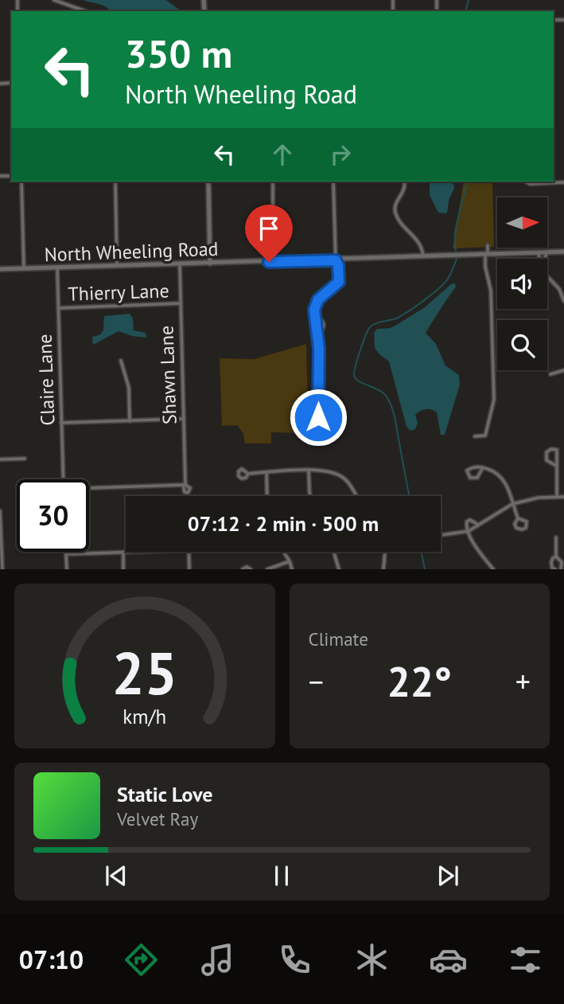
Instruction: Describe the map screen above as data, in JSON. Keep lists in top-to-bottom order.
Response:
{
  "streets": {
    "main road": ["North Wheeling Road"],
    "street": ["Thierry Lane", "Shawn Lane", "Claire Lane"]
  },
  "crossings": [
    ["North Wheeling Road", "Shawn Lane"],
    ["North Wheeling Road", "Claire Lane"],
    ["Thierry Lane", "Shawn Lane"],
    ["Thierry Lane", "Claire Lane"]
  ],
  "north": "right",
  "page": {
    "turn": ["350 m", "North Wheeling Road"],
    "limit": "30",
    "trip": "07:12 · 2 min · 500 m",
    "tile": "Climate",
    "heat": ["−", "22°", "+"],
    "song": ["Static Love", "Velvet Ray"],
    "tabs": "07:10",
    "gauge": ["25", "km/h"]
  }
}
